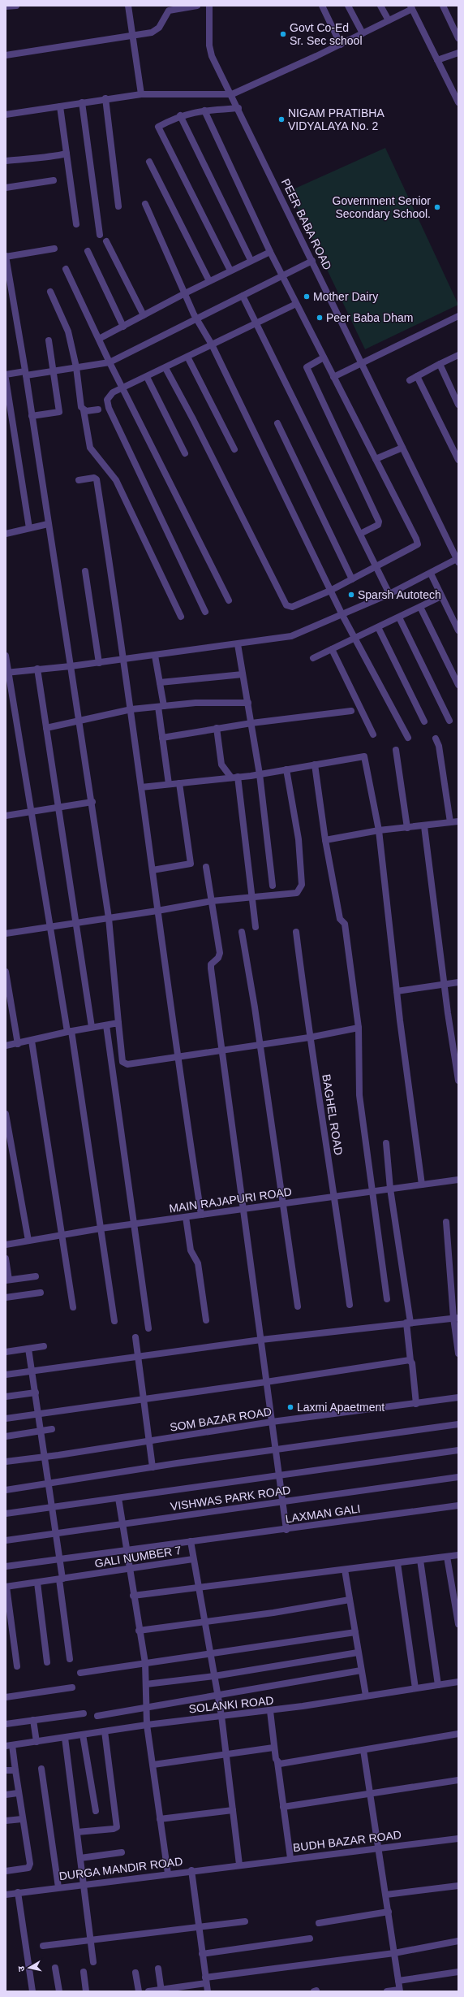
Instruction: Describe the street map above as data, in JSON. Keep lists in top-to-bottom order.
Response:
{
  "streets": {
    "street": [
      "PEER BABA ROAD",
      "BAGHEL ROAD",
      "MAIN RAJAPURI ROAD",
      "SOM BAZAR ROAD",
      "VISHWAS PARK ROAD",
      "LAXMAN GALI",
      "GALI NUMBER 7",
      "SOLANKI ROAD",
      "BUDH BAZAR ROAD",
      "DURGA MANDIR ROAD"
    ]
  },
  "crossings": [
    ["BAGHEL ROAD", "MAIN RAJAPURI ROAD"],
    ["GALI NUMBER 7", "SOLANKI ROAD"],
    ["GALI NUMBER 7", "BUDH BAZAR ROAD"],
    ["GALI NUMBER 7", "DURGA MANDIR ROAD"],
    ["BUDH BAZAR ROAD", "DURGA MANDIR ROAD"]
  ],
  "places": [
    "Govt Co-Ed Sr. Sec school",
    "NIGAM PRATIBHA VIDYALAYA No. 2",
    "Government Senior Secondary School.",
    "Mother Dairy",
    "Peer Baba Dham",
    "Sparsh Autotech",
    "Laxmi Apaetment"
  ],
  "north": "left"
}
